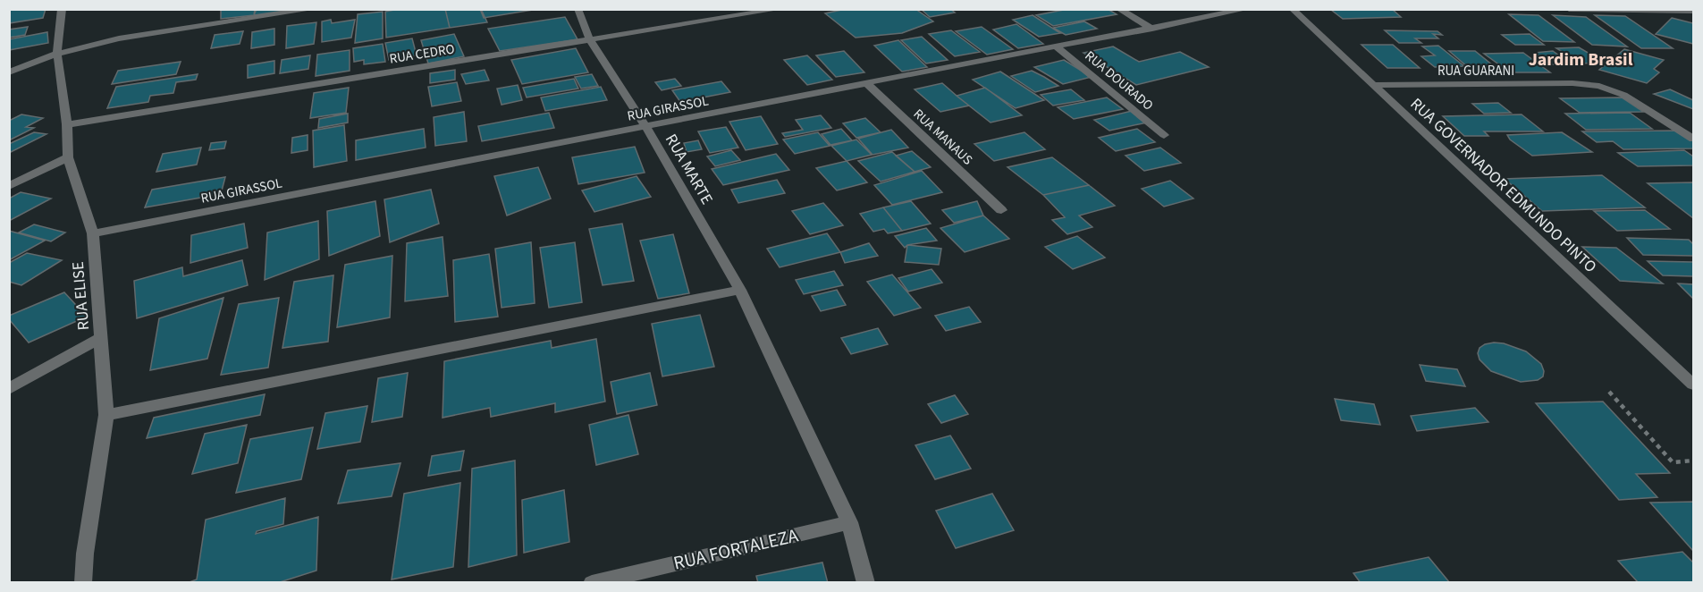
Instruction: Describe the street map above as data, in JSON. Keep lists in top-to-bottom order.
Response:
{
  "streets": {
    "street": [
      "RUA CEDRO",
      "RUA GUARANI",
      "RUA DOURADO",
      "RUA GIRASSOL",
      "RUA MANAUS",
      "RUA MARTE",
      "RUA GOVERNADOR EDMUNDO PINTO",
      "RUA ELISE",
      "RUA FORTALEZA"
    ]
  },
  "crossings": [
    ["RUA CEDRO", "RUA MARTE"],
    ["RUA CEDRO", "RUA ELISE"],
    ["RUA GUARANI", "RUA GOVERNADOR EDMUNDO PINTO"],
    ["RUA DOURADO", "RUA GIRASSOL"],
    ["RUA GIRASSOL", "RUA MANAUS"],
    ["RUA GIRASSOL", "RUA MARTE"],
    ["RUA GIRASSOL", "RUA ELISE"],
    ["RUA MARTE", "RUA FORTALEZA"]
  ],
  "districts": ["Jardim Brasil"]
}
